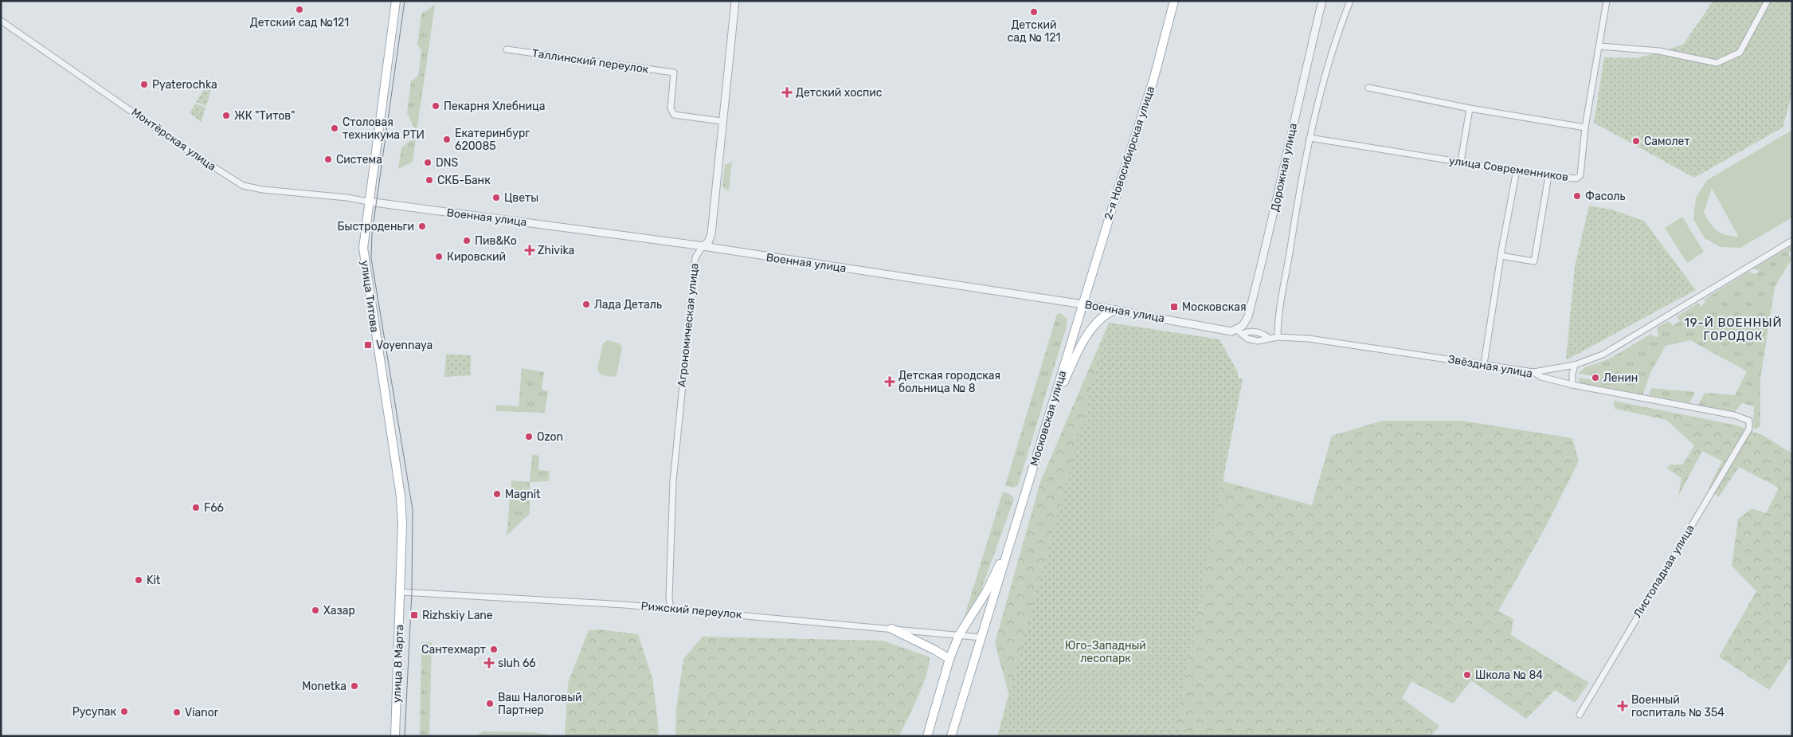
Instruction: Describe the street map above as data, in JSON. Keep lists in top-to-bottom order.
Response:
{
  "streets": {
    "main road": [
      "2-я Новосибирская улица",
      "улица Титова",
      "Московская улица",
      "улица 8 Марта"
    ],
    "street": [
      "Таллинский переулок",
      "Монтёрская улица",
      "Дорожная улица",
      "улица Современников",
      "Военная улица",
      "Агрономическая улица",
      "Звёздная улица",
      "Листопадная улица",
      "Рижский переулок"
    ]
  },
  "crossings": [
    ["Таллинский переулок", "Агрономическая улица"],
    ["Монтёрская улица", "Военная улица"],
    ["Монтёрская улица", "улица Титова"],
    ["2-я Новосибирская улица", "Военная улица"],
    ["2-я Новосибирская улица", "Московская улица"],
    ["Дорожная улица", "Военная улица"],
    ["Военная улица", "улица Титова"],
    ["Военная улица", "Агрономическая улица"],
    ["Военная улица", "Звёздная улица"],
    ["Военная улица", "Московская улица"],
    ["улица Титова", "Рижский переулок"],
    ["улица Титова", "улица 8 Марта"],
    ["Агрономическая улица", "Рижский переулок"],
    ["Звёздная улица", "Листопадная улица"],
    ["Московская улица", "Рижский переулок"],
    ["Рижский переулок", "улица 8 Марта"]
  ],
  "districts": ["19-Й ВОЕННЫЙ ГОРОДОК"],
  "parks": ["Юго-Западный лесопарк"],
  "places": {
    "other": [
      "Детский сад №121",
      "Детский сад № 121",
      "Pyaterochka",
      "Пекарня Хлебница",
      "ЖК \"Титов\"",
      "Столовая техникума РТИ",
      "Екатеринбург 620085",
      "Самолет",
      "Система",
      "DNS",
      "СКБ-Банк",
      "Фасоль",
      "Цветы",
      "Быстроденьги",
      "Пив&Ко",
      "Кировский",
      "Лада Деталь",
      "Ленин",
      "Ozon",
      "Magnit",
      "F66",
      "Kit",
      "Хазар",
      "Сантехмарт",
      "Школа № 84",
      "Monetka",
      "Ваш Налоговый Партнер",
      "Русупак",
      "Vianor"
    ],
    "health": [
      "Детский хоспис",
      "Zhivika",
      "Детская городская больница № 8",
      "sluh 66",
      "Военный госпиталь № 354"
    ],
    "transit": ["Московская", "Voyennaya", "Rizhskiy Lane"]
  }
}
